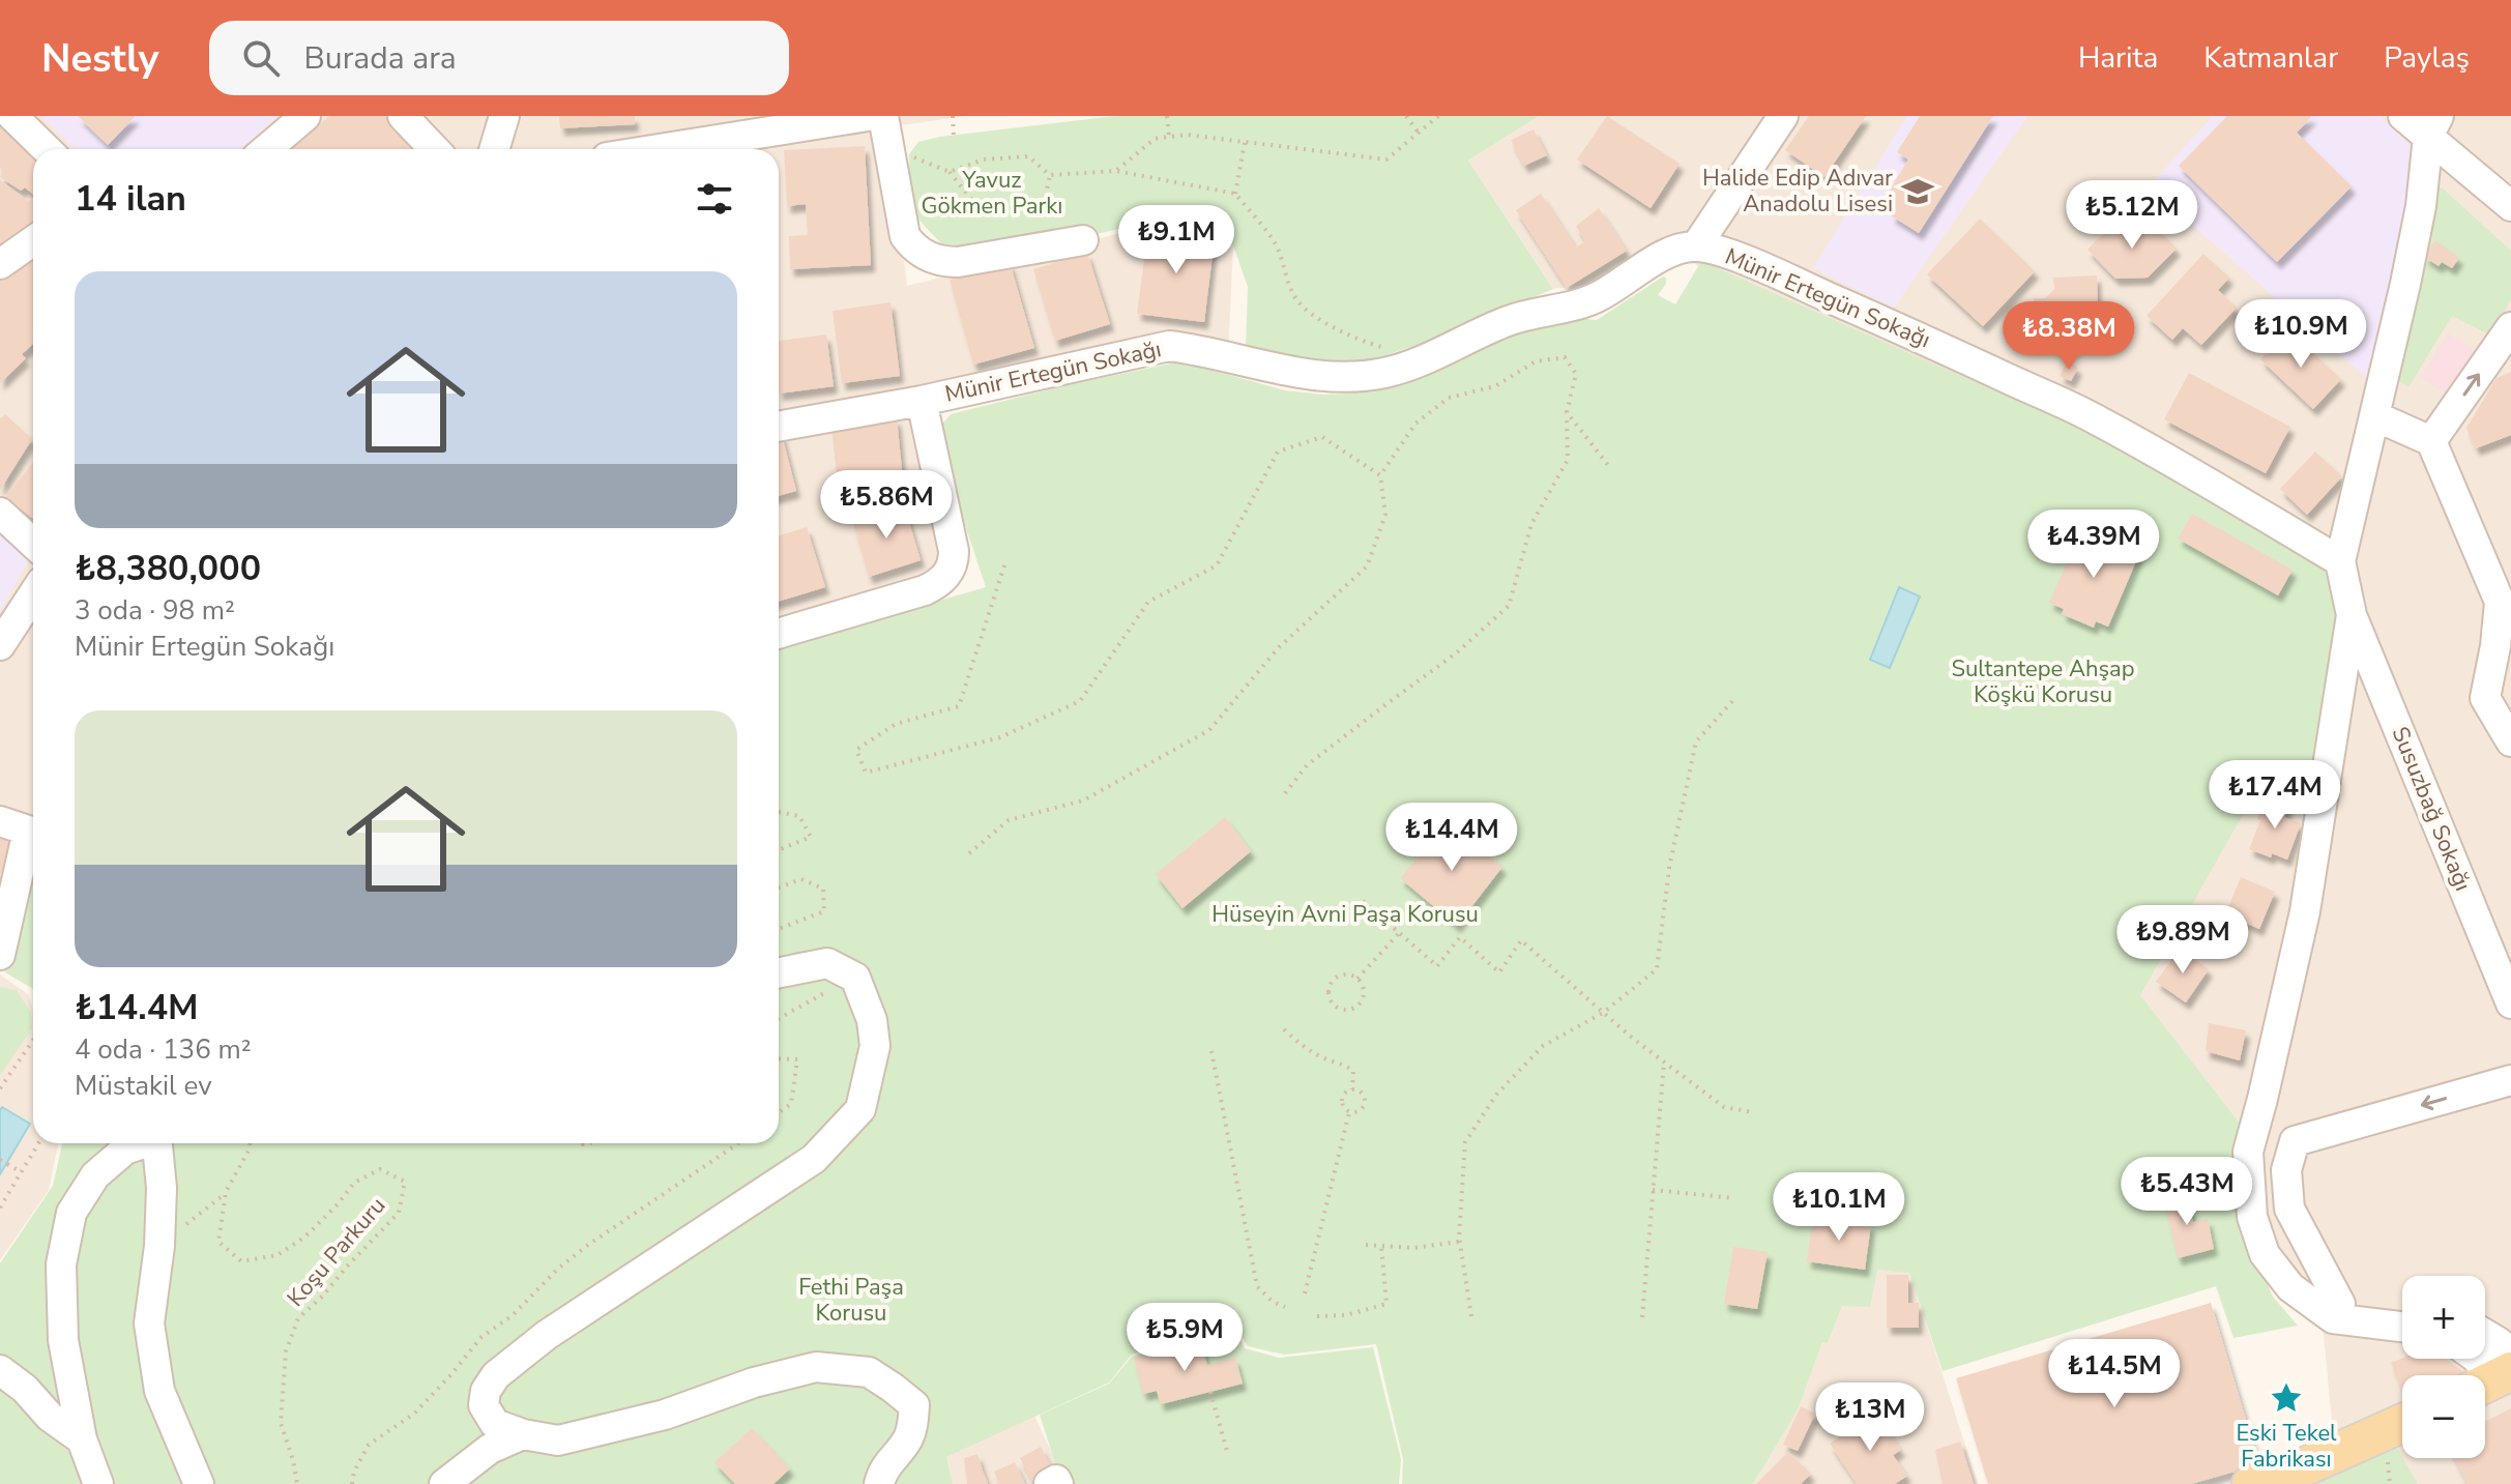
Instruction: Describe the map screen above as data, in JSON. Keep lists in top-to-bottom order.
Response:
{
  "streets": {
    "street": ["Münir Ertegün Sokağı", "Susuzbağ Sokağı"],
    "path": ["Koşu Parkuru"]
  },
  "parks": [
    "Yavuz Gökmen Parkı",
    "Sultantepe Ahşap Köşkü Korusu",
    "Hüseyin Avni Paşa Korusu",
    "Fethi Paşa Korusu"
  ],
  "places": {
    "school or university": ["Halide Edip Adıvar Anadolu Lisesi"],
    "place": ["Eski Tekel Fabrikası"]
  },
  "page": {
    "header": "Nestly",
    "search": "Burada ara",
    "nav": ["Harita", "Katmanlar", "Paylaş"],
    "heading": "14 ilan",
    "price": [
      "₺5.12M",
      "₺9.1M",
      "₺10.9M",
      "₺8.38M",
      "₺5.86M",
      "₺4.39M",
      "₺17.4M",
      "₺14.4M",
      "₺9.89M",
      "₺5.43M",
      "₺10.1M",
      "₺5.9M",
      "₺14.5M",
      "₺13M"
    ],
    "list": [
      {
        "name": "₺8,380,000",
        "note": "3 oda · 98 m² · Münir Ertegün Sokağı"
      },
      {
        "name": "₺14.4M",
        "note": "4 oda · 136 m² · Müstakil ev"
      }
    ],
    "map_buttons": ["+", "−"]
  }
}
